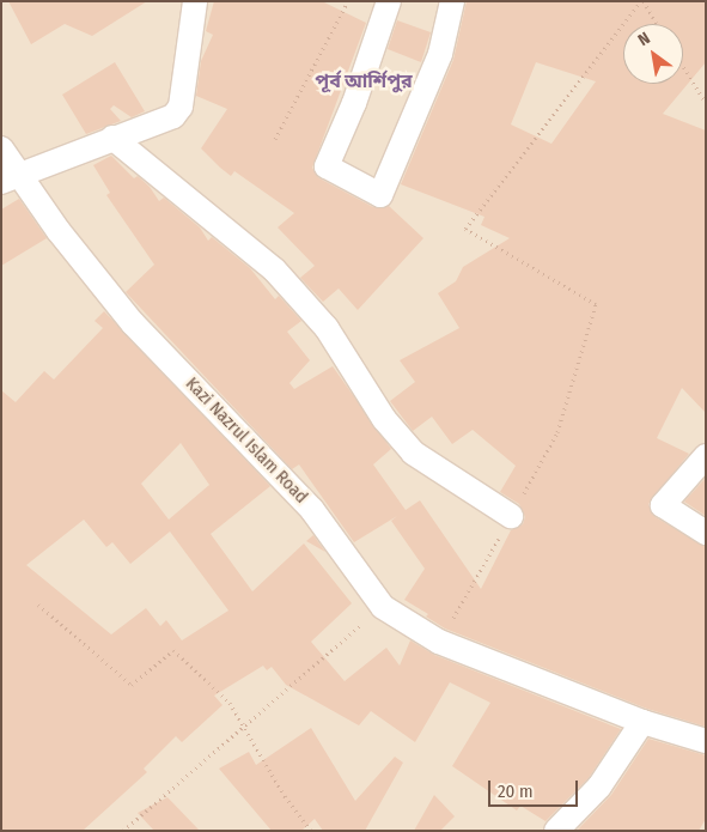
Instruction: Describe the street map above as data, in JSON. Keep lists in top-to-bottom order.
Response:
{
  "streets": {
    "street": ["Kazi Nazrul Islam Road"]
  },
  "districts": ["পূর্ব আর্শিপুর"],
  "scale_bar": "20 m",
  "north": "top left"
}
